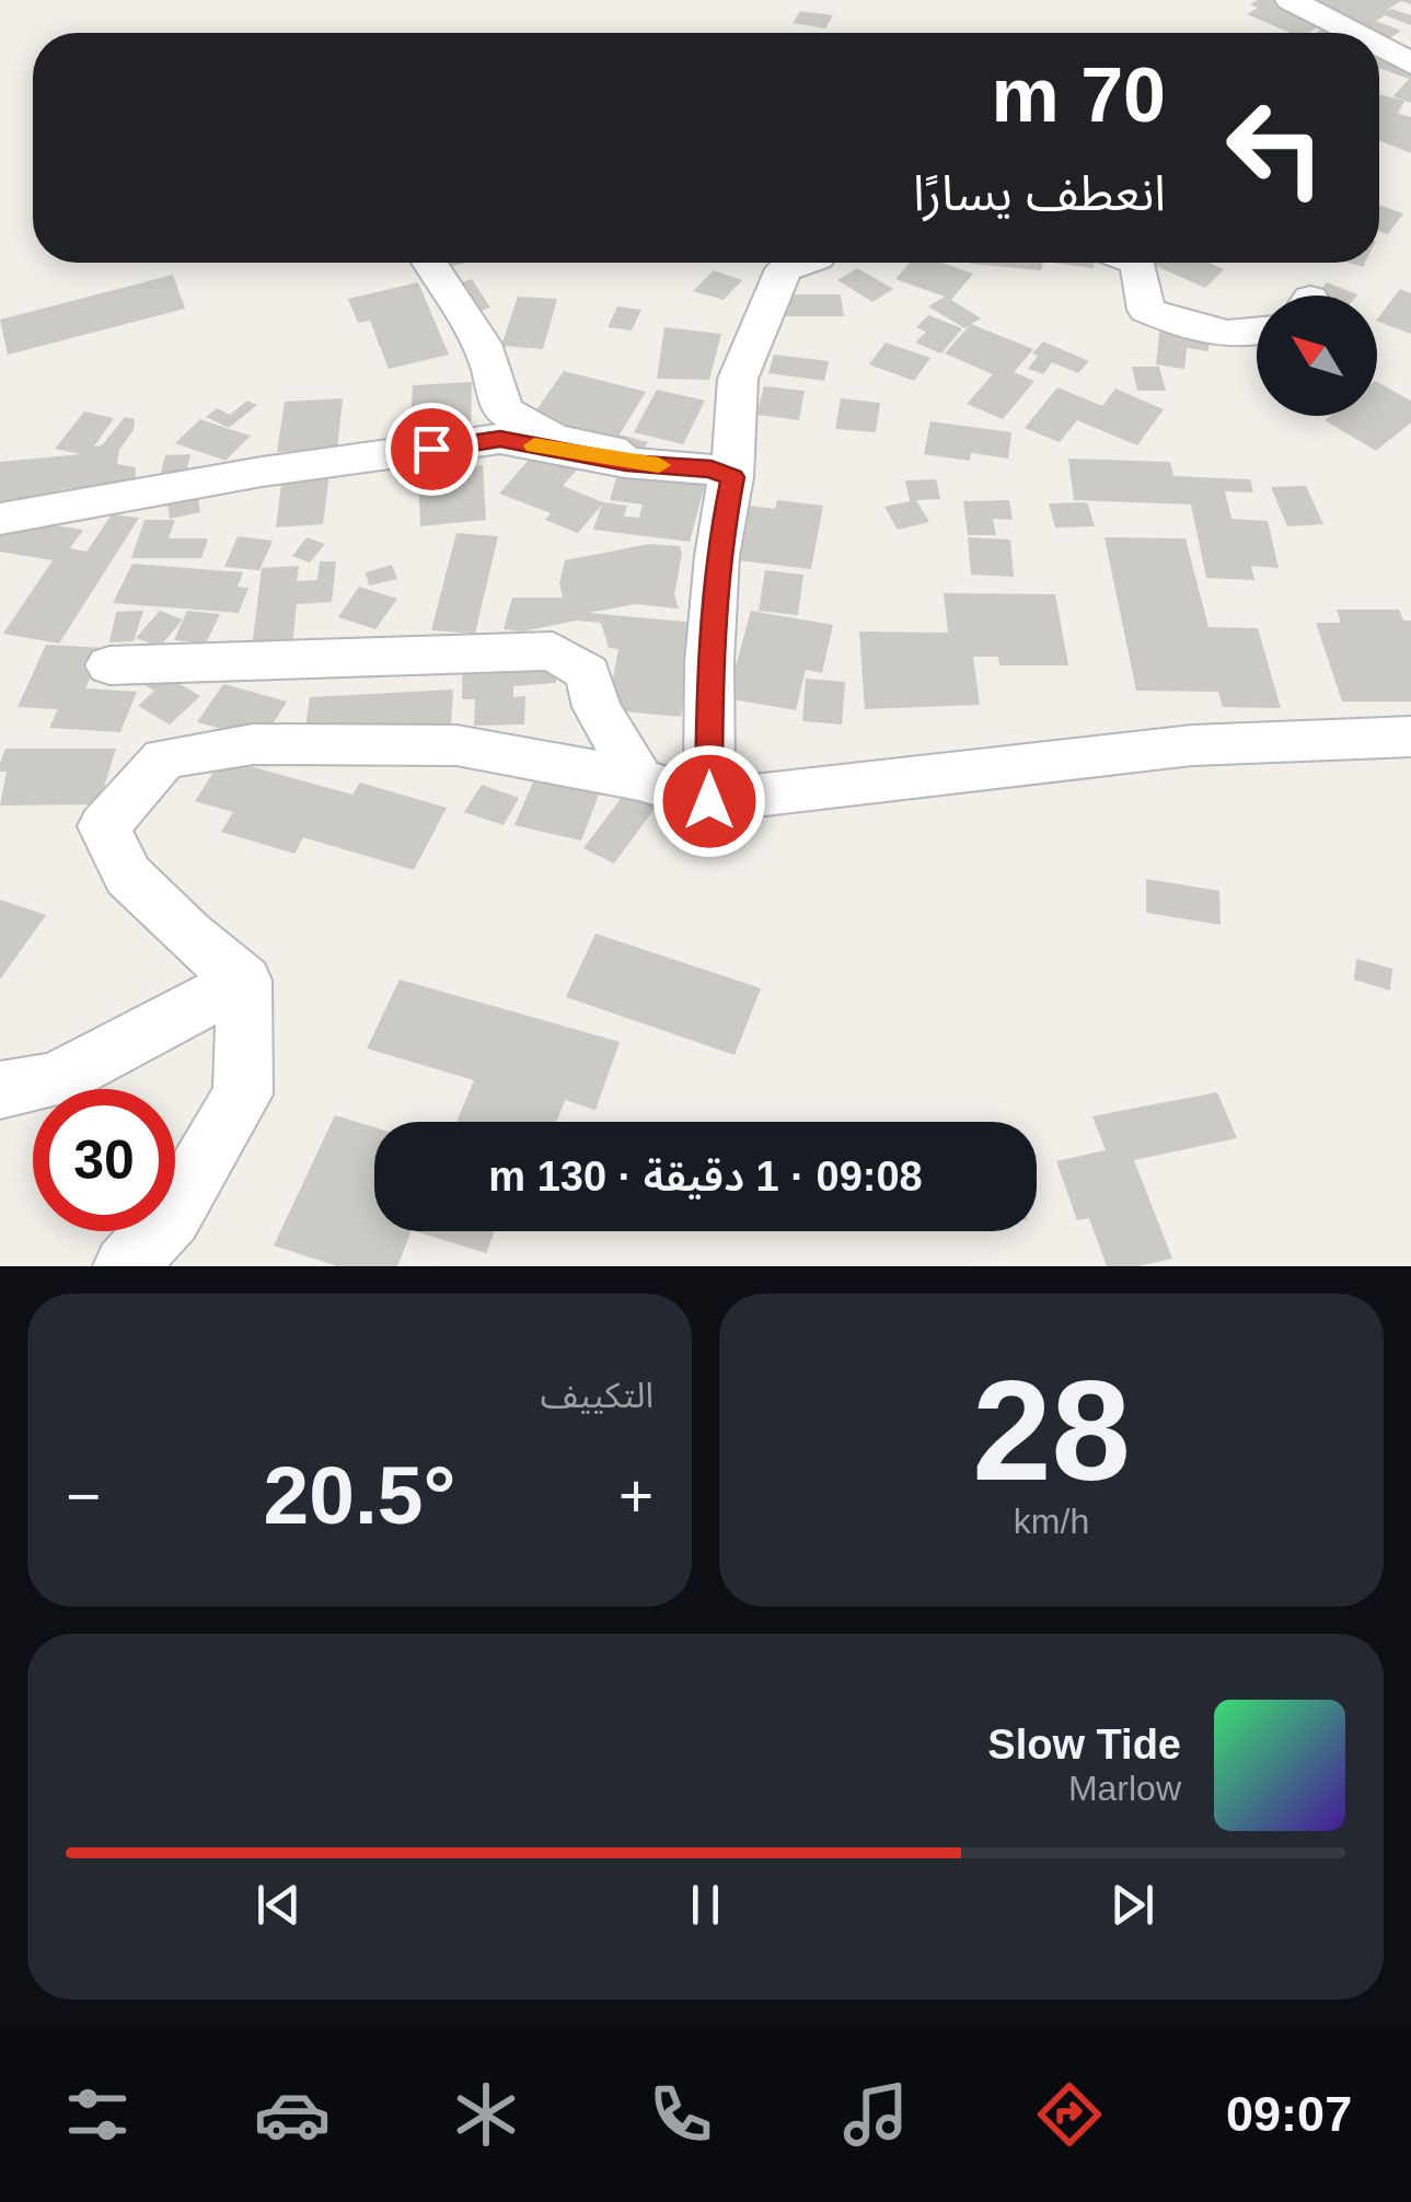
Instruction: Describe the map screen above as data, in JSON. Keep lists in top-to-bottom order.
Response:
{
  "north": "top left",
  "page": {
    "turn": ["70 m", "انعطف يسارًا"],
    "limit": "30",
    "trip": "09:08 · 1 دقيقة · 130 m",
    "tile": [
      ["28", "km/h"],
      "التكييف"
    ],
    "heat": ["−", "20.5°", "+"],
    "song": ["Slow Tide", "Marlow"],
    "tabs": "09:07"
  }
}
